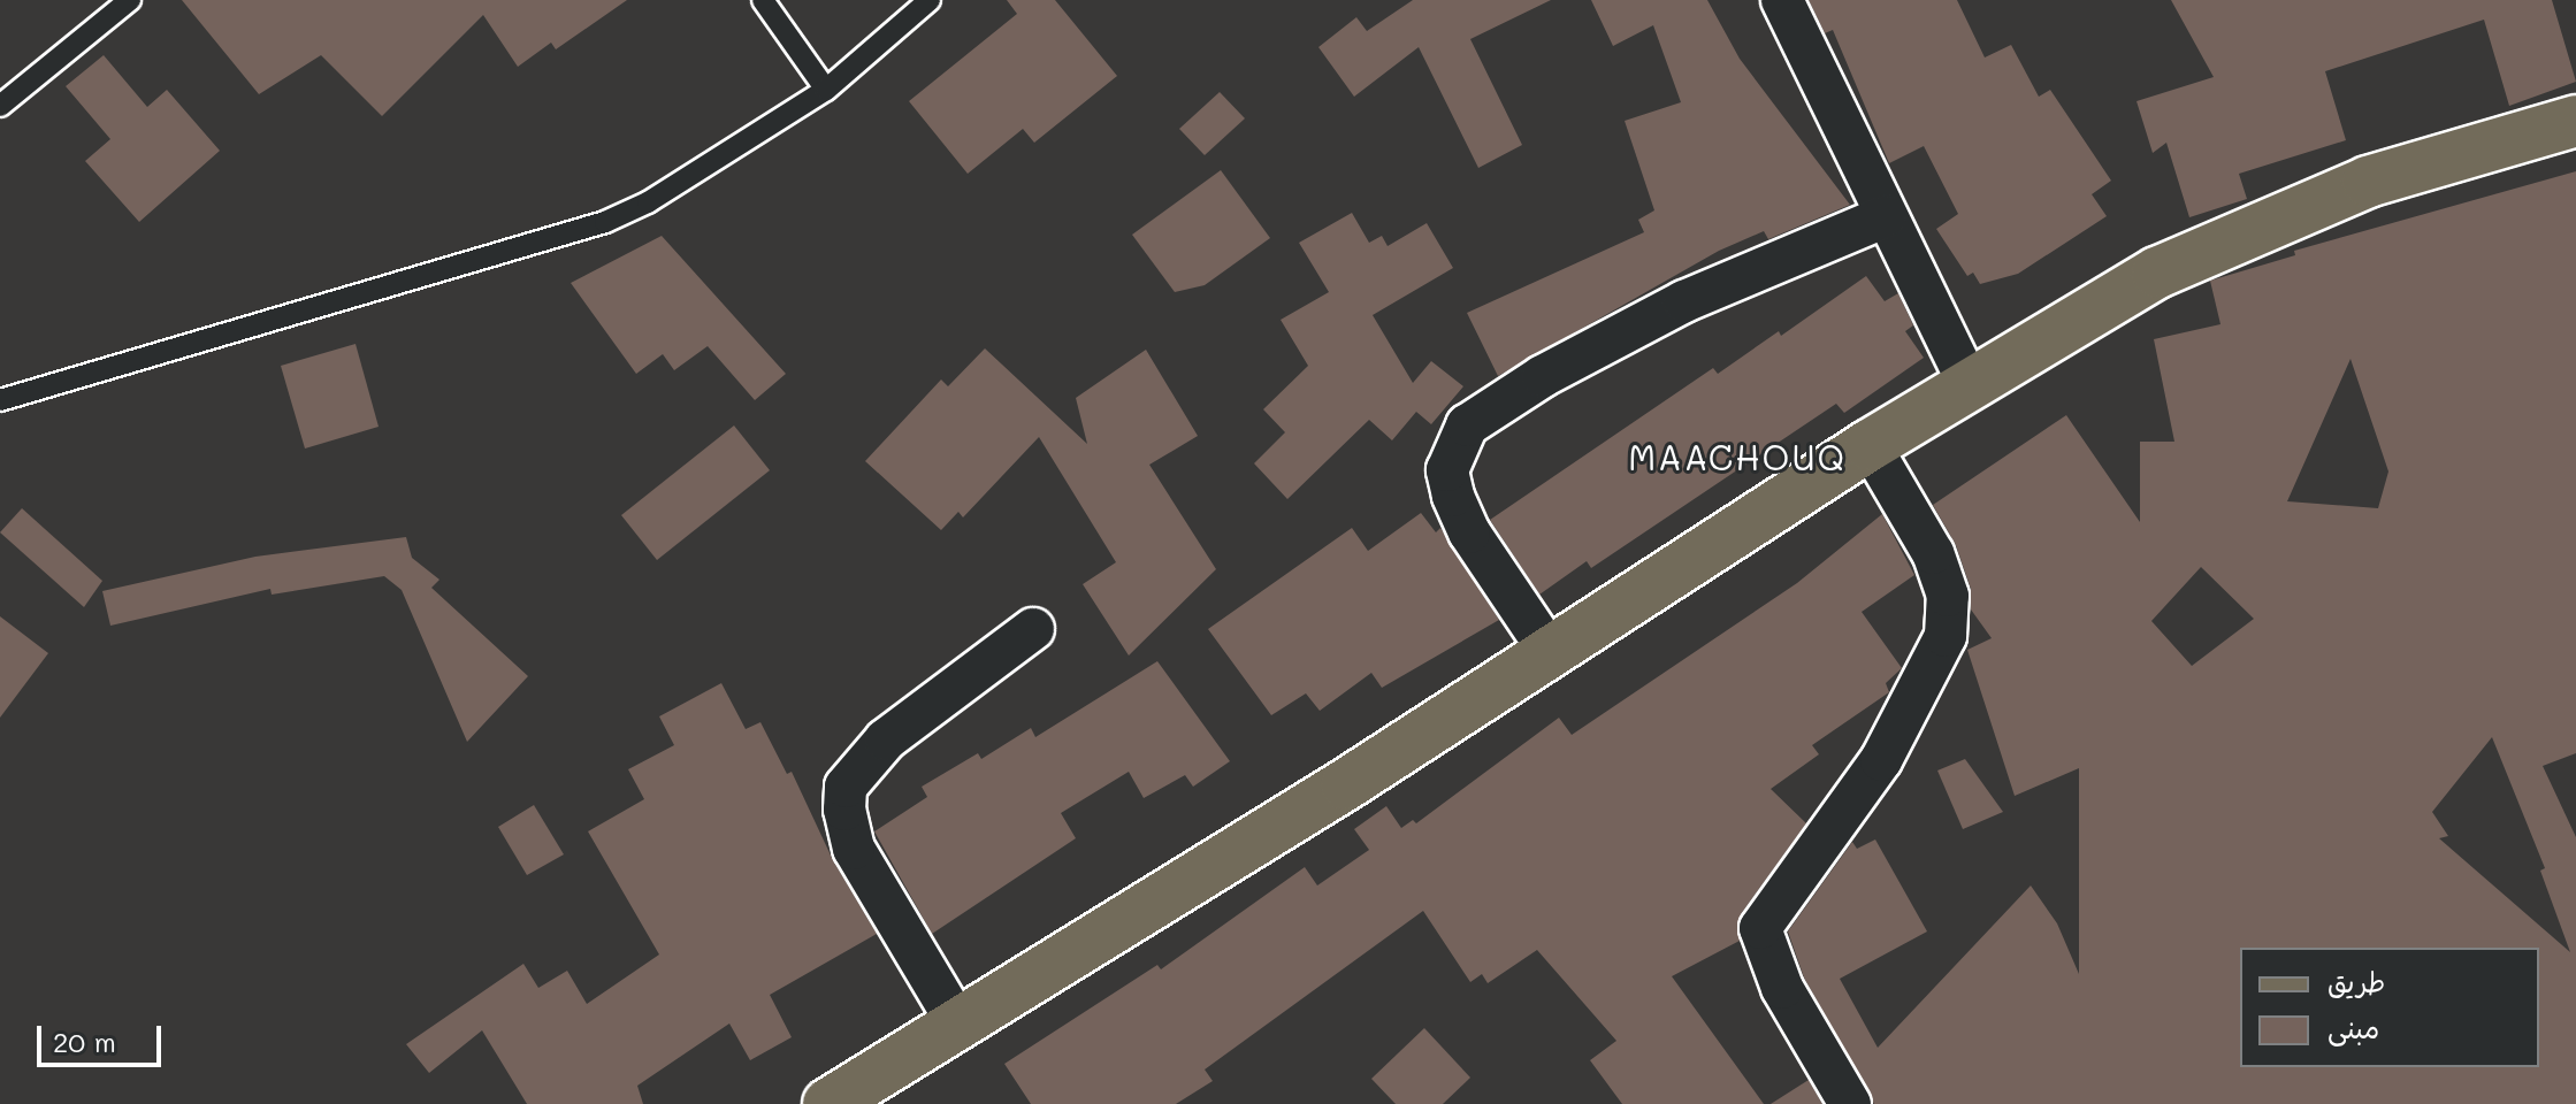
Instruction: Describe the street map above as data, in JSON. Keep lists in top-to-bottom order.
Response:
{
  "districts": ["MAACHOUQ"],
  "legend": ["طريق", "مبنى"],
  "scale_bar": "20 m"
}
